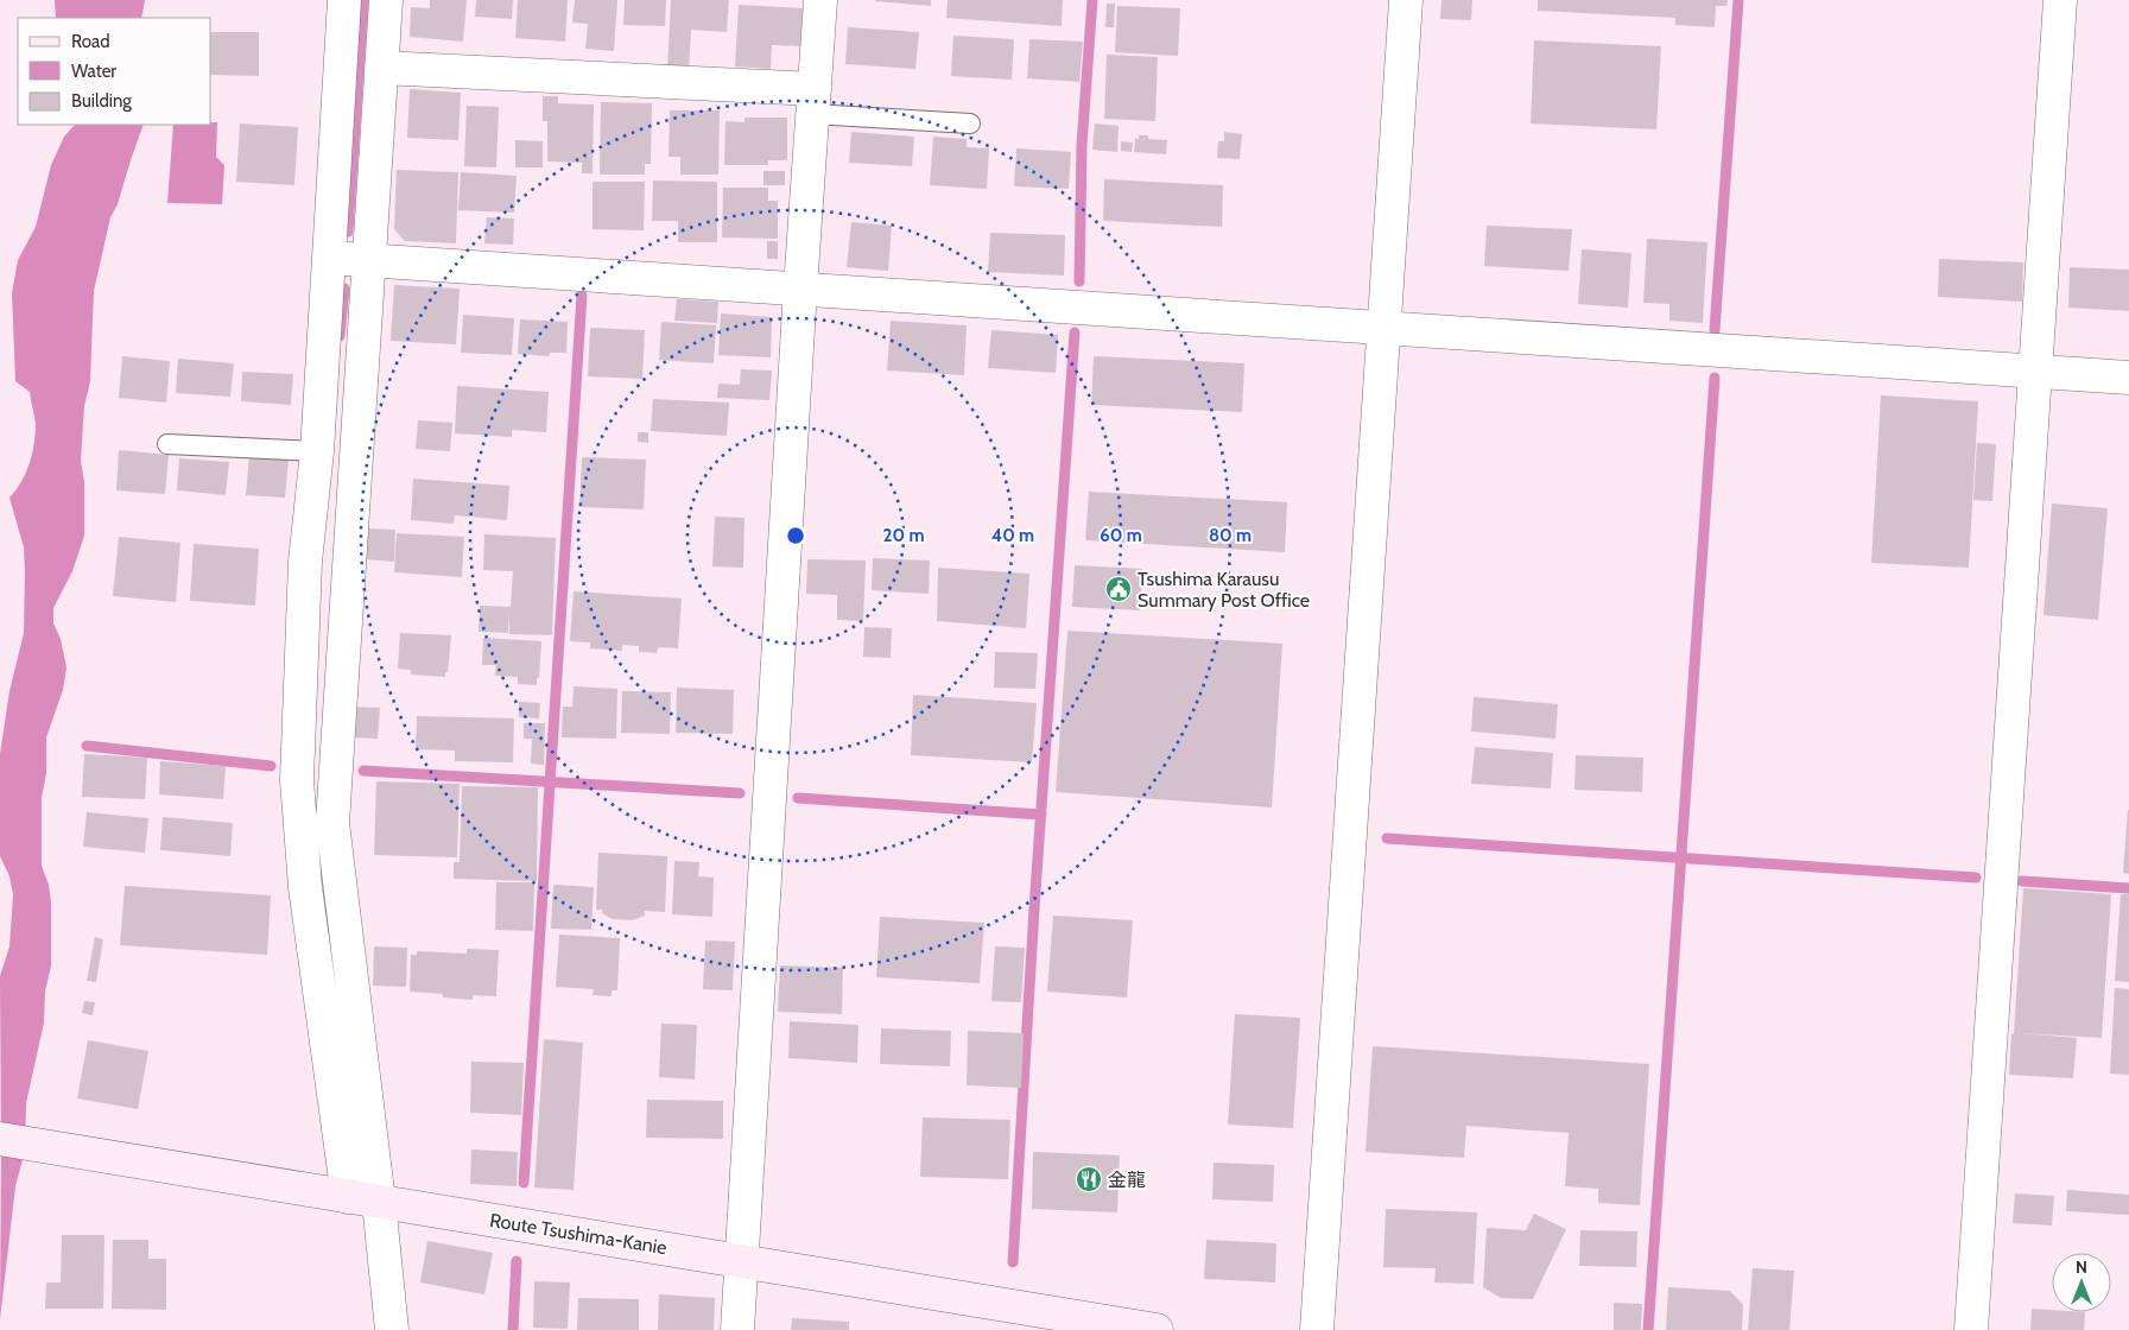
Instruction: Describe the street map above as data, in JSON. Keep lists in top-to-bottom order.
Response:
{
  "streets": {
    "main road": ["Route Tsushima-Kanie"]
  },
  "places": {
    "public building": ["Tsushima Karausu Summary Post Office"],
    "restaurant": ["金龍"]
  },
  "legend": ["Road", "Water", "Building"],
  "north": "top",
  "rings": [
    "20 m",
    "40 m",
    "60 m",
    "80 m"
  ]
}
